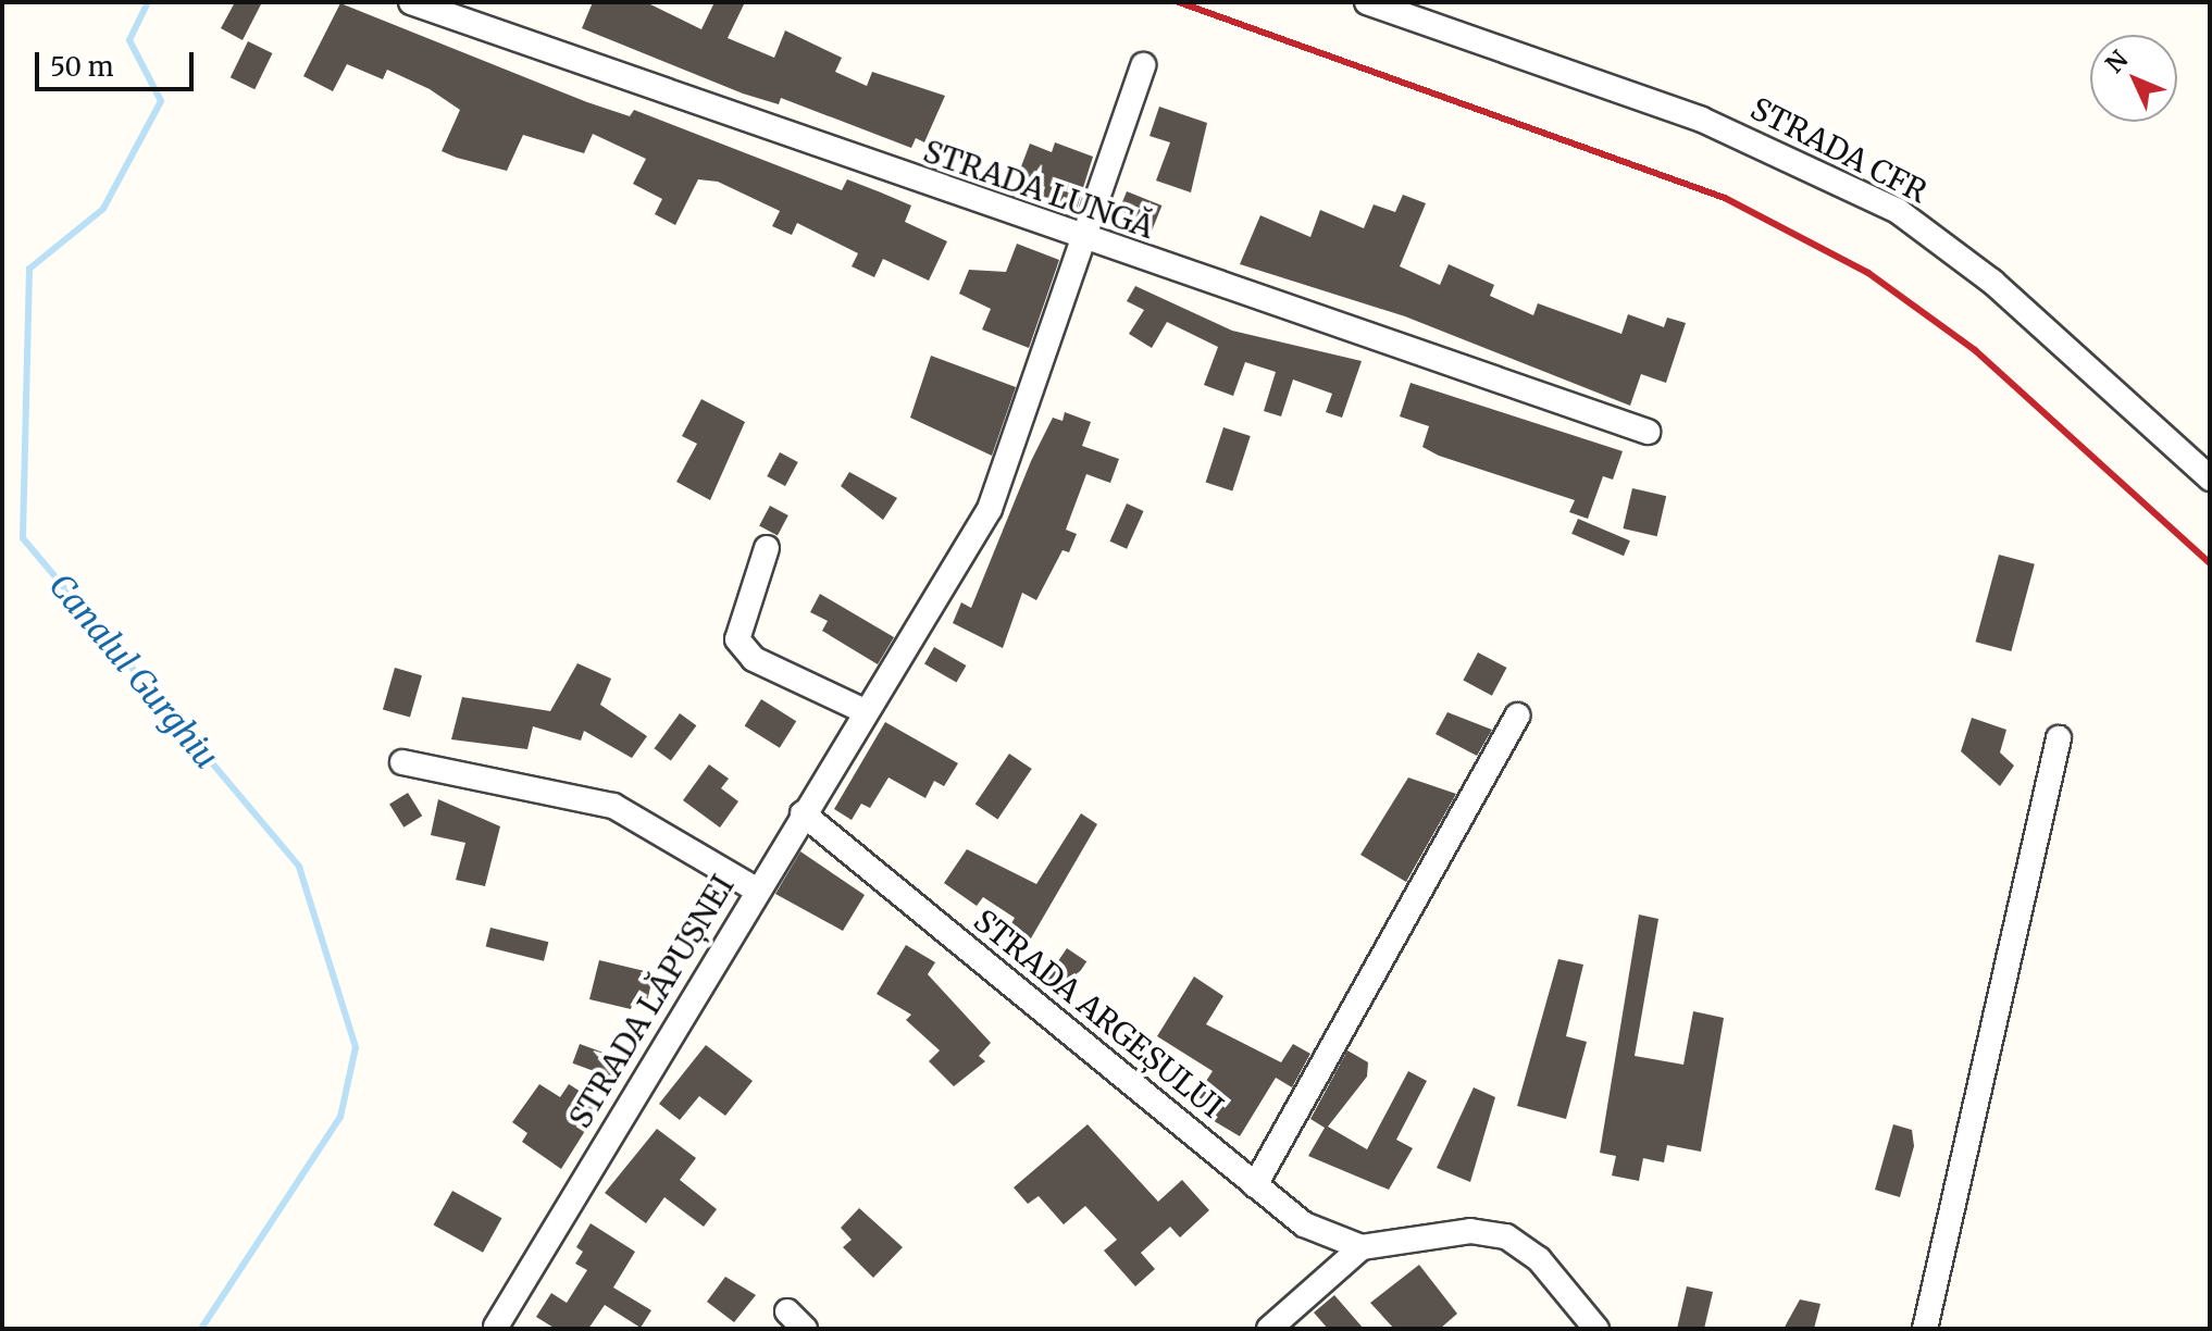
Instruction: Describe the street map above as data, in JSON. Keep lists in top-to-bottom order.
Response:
{
  "streets": {
    "street": [
      "STRADA CFR",
      "STRADA LUNGĂ",
      "STRADA LĂPUȘNEI",
      "STRADA ARGEȘULUI"
    ]
  },
  "crossings": [
    ["STRADA LUNGĂ", "STRADA LĂPUȘNEI"],
    ["STRADA LĂPUȘNEI", "STRADA ARGEȘULUI"]
  ],
  "water": ["Canalul Gurghiu"],
  "scale_bar": "50 m",
  "north": "top left"
}
